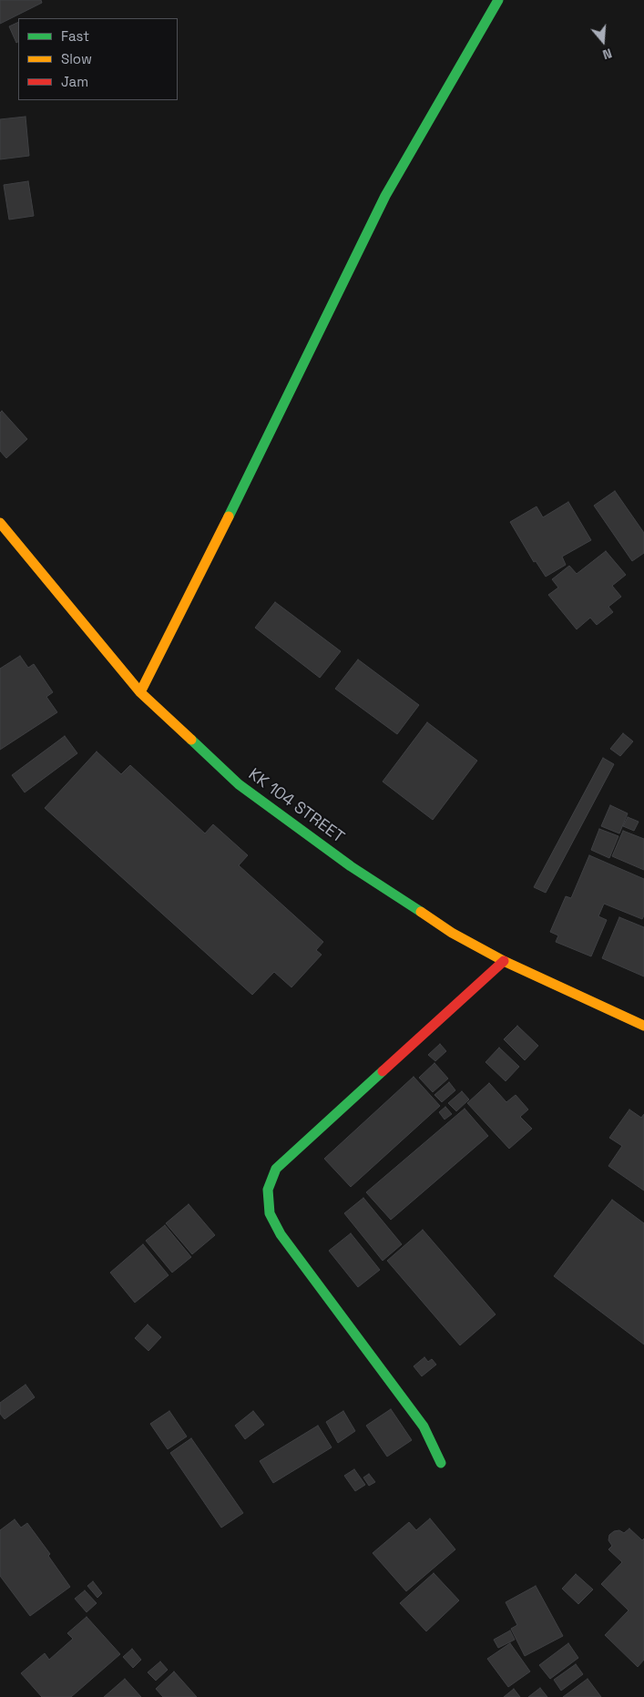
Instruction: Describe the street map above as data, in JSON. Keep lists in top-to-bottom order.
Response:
{
  "streets": {
    "street": ["KK 104 STREET"]
  },
  "legend": ["Fast", "Slow", "Jam"],
  "north": "bottom"
}
